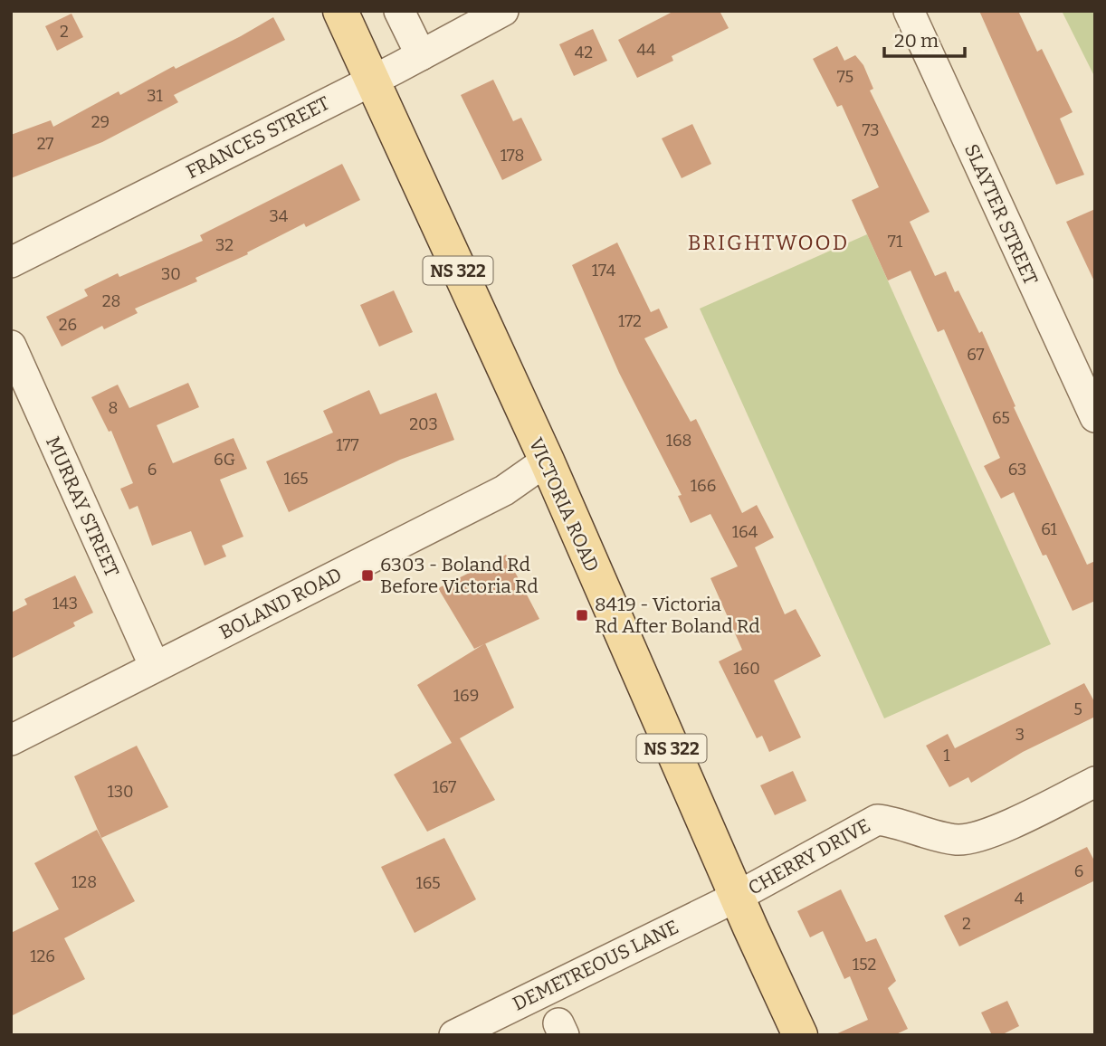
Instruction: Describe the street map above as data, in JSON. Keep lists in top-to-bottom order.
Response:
{
  "streets": {
    "main road": ["NS 322", "VICTORIA ROAD"],
    "street": [
      "FRANCES STREET",
      "SLAYTER STREET",
      "MURRAY STREET",
      "BOLAND ROAD",
      "CHERRY DRIVE",
      "DEMETREOUS LANE"
    ]
  },
  "crossings": [
    ["FRANCES STREET", "VICTORIA ROAD"],
    ["VICTORIA ROAD", "BOLAND ROAD"],
    ["VICTORIA ROAD", "CHERRY DRIVE"],
    ["VICTORIA ROAD", "DEMETREOUS LANE"],
    ["MURRAY STREET", "BOLAND ROAD"],
    ["CHERRY DRIVE", "DEMETREOUS LANE"]
  ],
  "districts": ["BRIGHTWOOD"],
  "places": {
    "transit": ["6303 - Boland Rd Before Victoria Rd", "8419 - Victoria Rd After Boland Rd"]
  },
  "house_numbers": [
    "2",
    "44",
    "42",
    "75",
    "31",
    "29",
    "73",
    "27",
    "178",
    "34",
    "71",
    "32",
    "174",
    "30",
    "28",
    "172",
    "26",
    "67",
    "8",
    "65",
    "203",
    "168",
    "177",
    "6G",
    "6",
    "63",
    "165",
    "166",
    "61",
    "164",
    "143",
    "160",
    "169",
    "5",
    "3",
    "1",
    "167",
    "130",
    "6",
    "128",
    "165",
    "4",
    "2",
    "126",
    "152"
  ],
  "scale_bar": "20 m"
}
